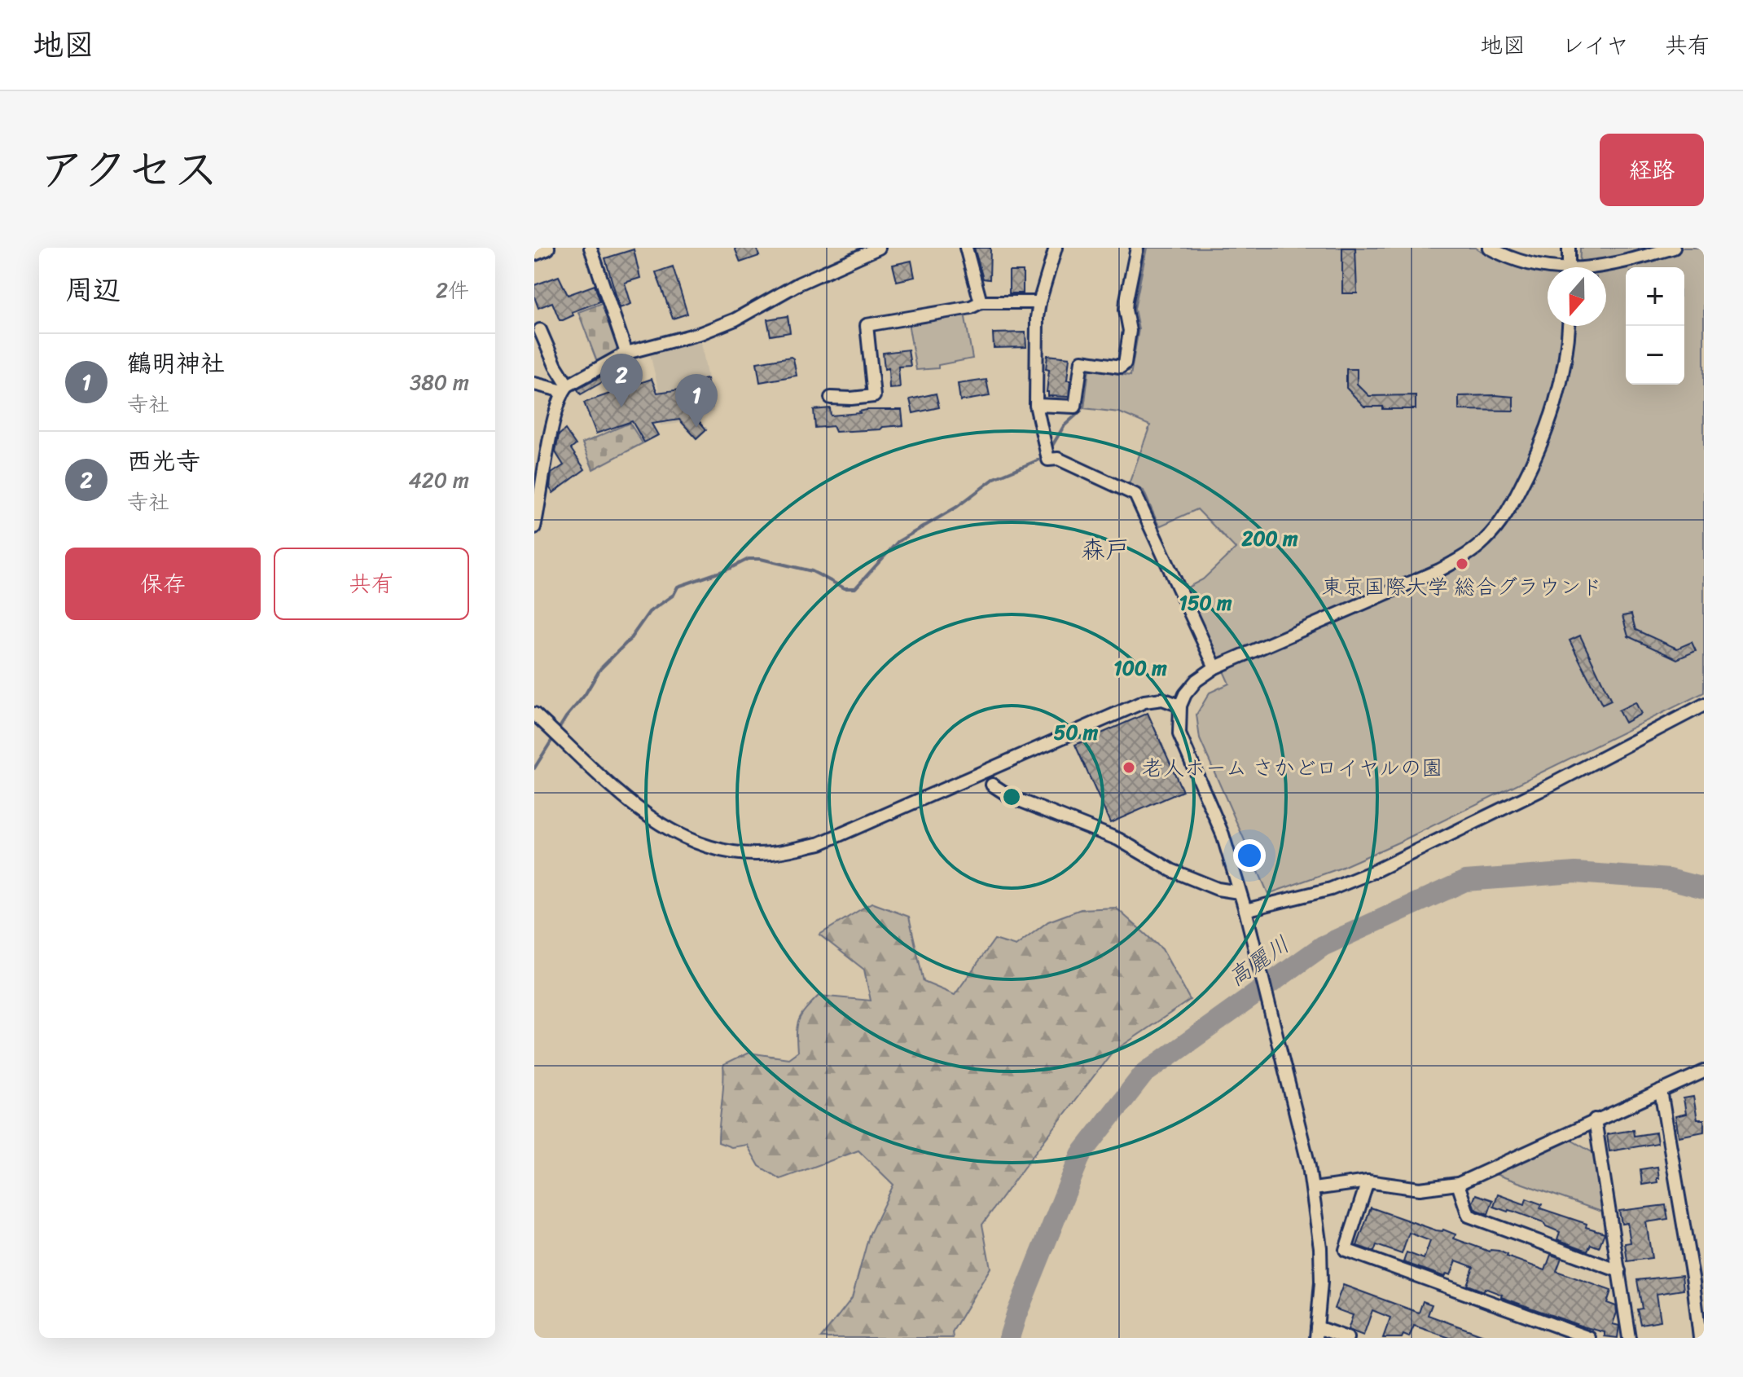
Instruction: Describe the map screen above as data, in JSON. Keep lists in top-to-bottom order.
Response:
{
  "districts": ["森戸"],
  "water": ["高麗川"],
  "places": ["東京国際大学 総合グラウンド", "老人ホーム さかどロイヤルの園"],
  "north": "bottom",
  "page": {
    "header": "地図",
    "nav": ["地図", "レイヤ", "共有"],
    "title": "アクセス",
    "buttons": [
      "経路",
      ["保存", "共有"]
    ],
    "heading": ["周辺", "2件"],
    "map_buttons": ["+", "−"],
    "list": [
      {
        "mark": "1",
        "name": "鶴明神社",
        "note": "寺社",
        "value": "380 m"
      },
      {
        "mark": "2",
        "name": "西光寺",
        "note": "寺社",
        "value": "420 m"
      }
    ],
    "pins": ["2", "1"]
  },
  "rings": [
    "200 m",
    "150 m",
    "100 m",
    "50 m"
  ]
}
